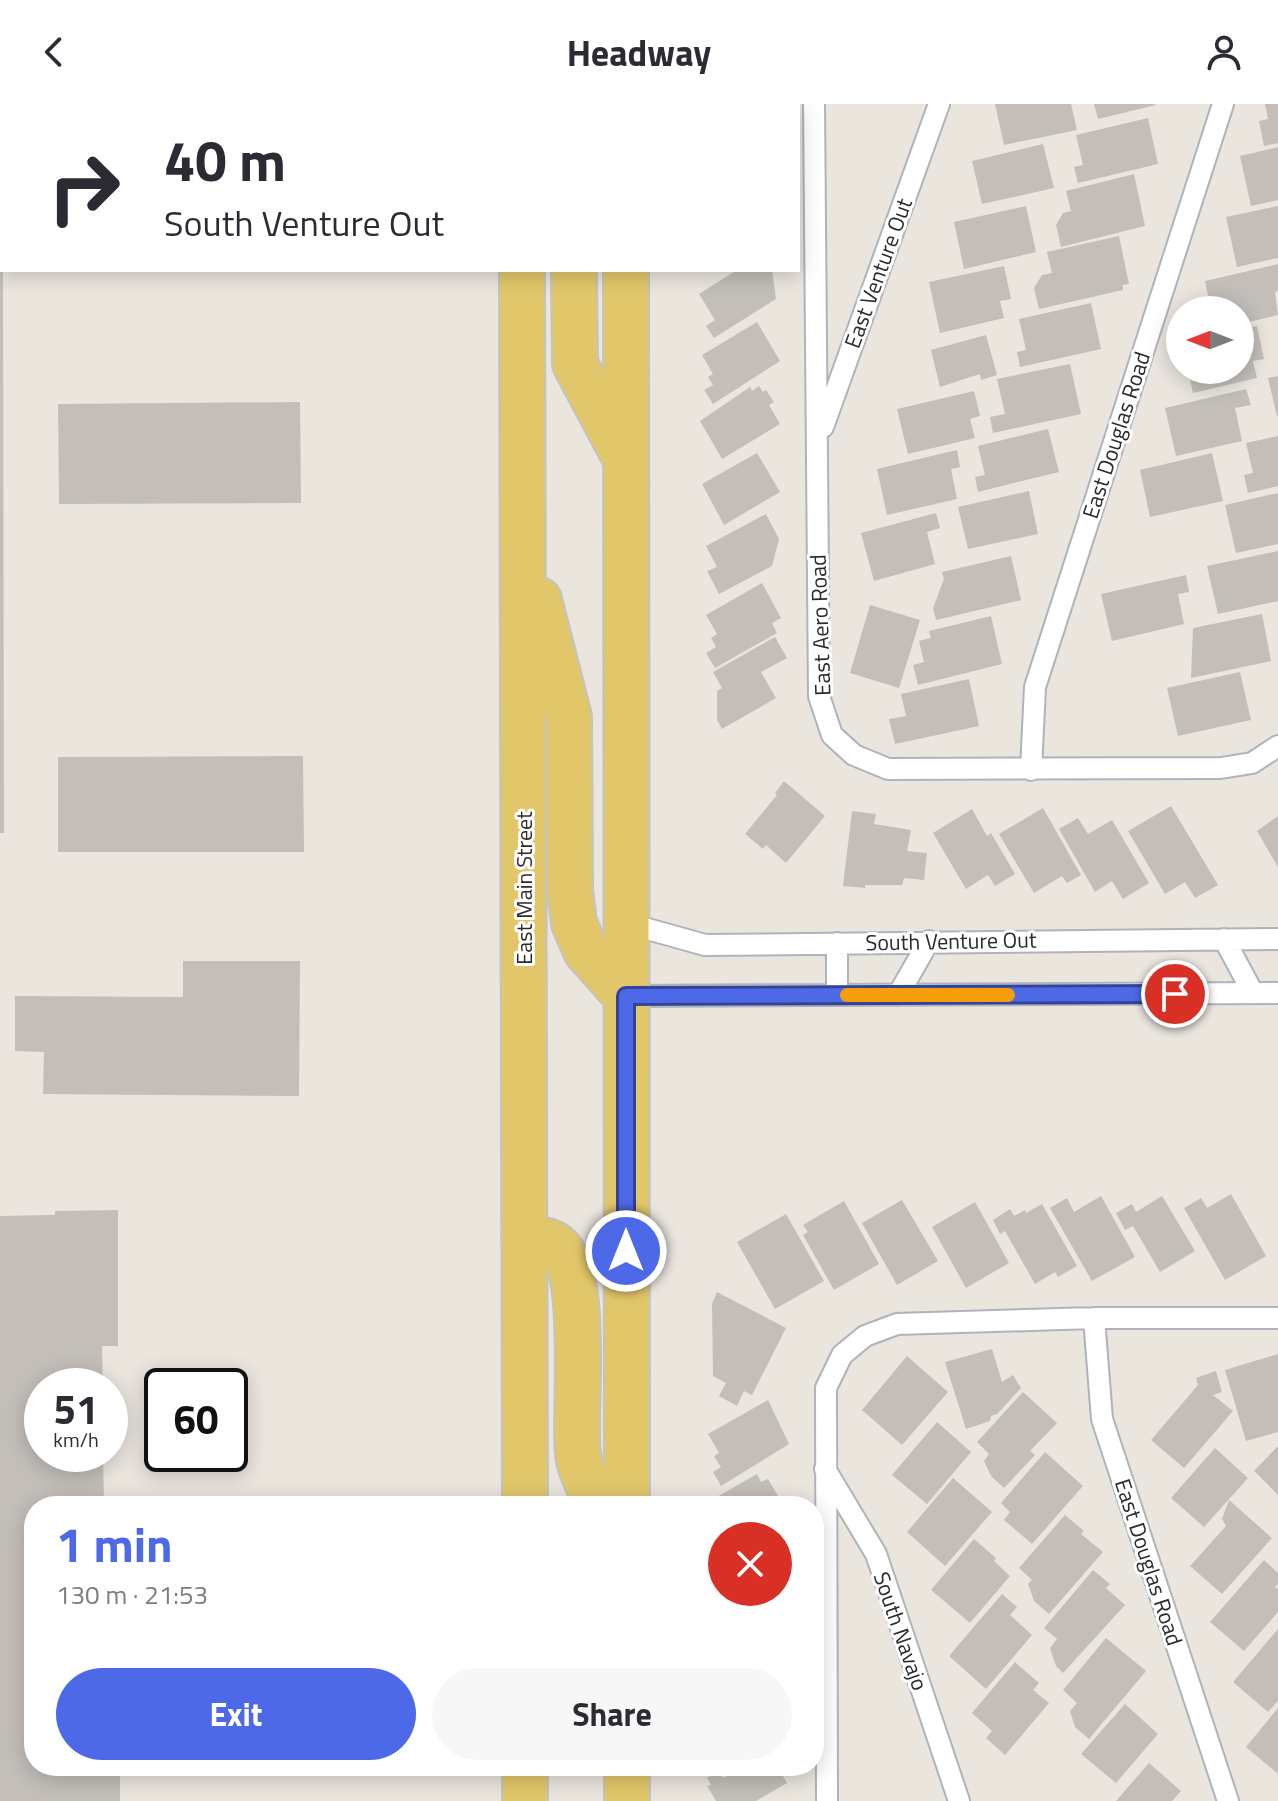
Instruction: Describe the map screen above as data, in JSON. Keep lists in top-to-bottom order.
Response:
{
  "streets": {
    "main road": ["East Main Street"],
    "lane": [
      "East Venture Out",
      "East Douglas Road",
      "East Aero Road",
      "South Venture Out",
      "South Navajo"
    ]
  },
  "crossings": [
    ["East Venture Out", "East Aero Road"],
    ["East Douglas Road", "East Aero Road"]
  ],
  "north": "left",
  "page": {
    "header": "Headway",
    "turn": ["40 m", "South Venture Out"],
    "speed": "51 km/h",
    "limit": "60",
    "heading": ["1 min", "130 m · 21:53"],
    "buttons": ["Exit", "Share"]
  }
}
